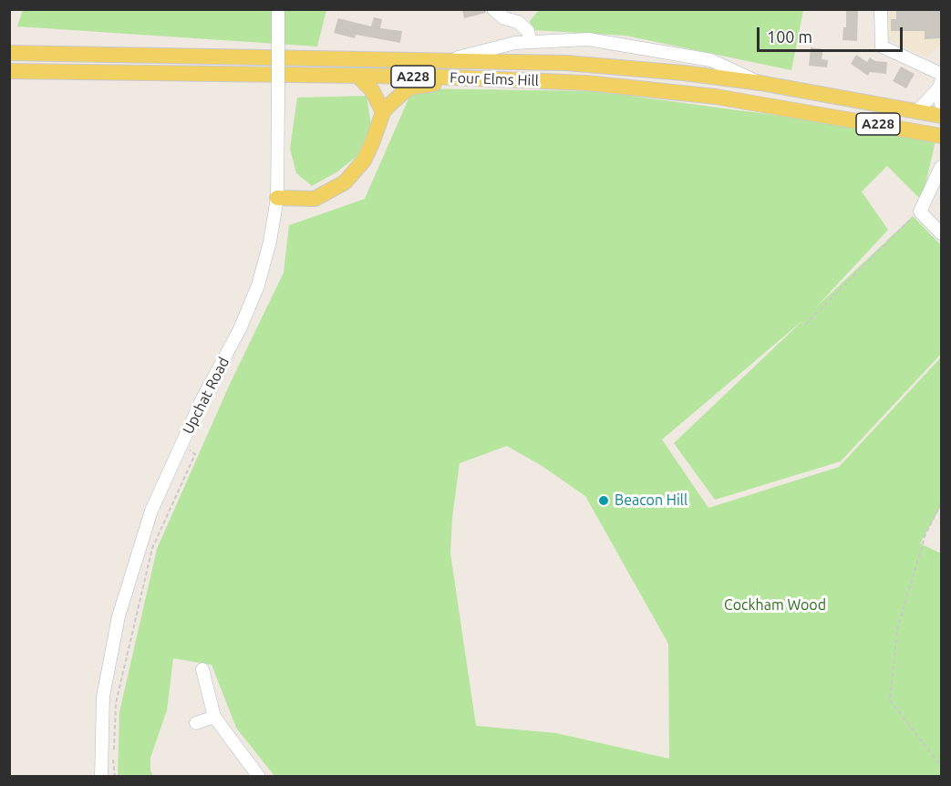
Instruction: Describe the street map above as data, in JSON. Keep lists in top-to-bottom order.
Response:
{
  "streets": {
    "main road": ["A228", "Four Elms Hill"],
    "street": ["Upchat Road"]
  },
  "crossings": [
    ["A228", "Four Elms Hill"]
  ],
  "parks": ["Cockham Wood"],
  "places": ["Beacon Hill"],
  "scale_bar": "100 m"
}
